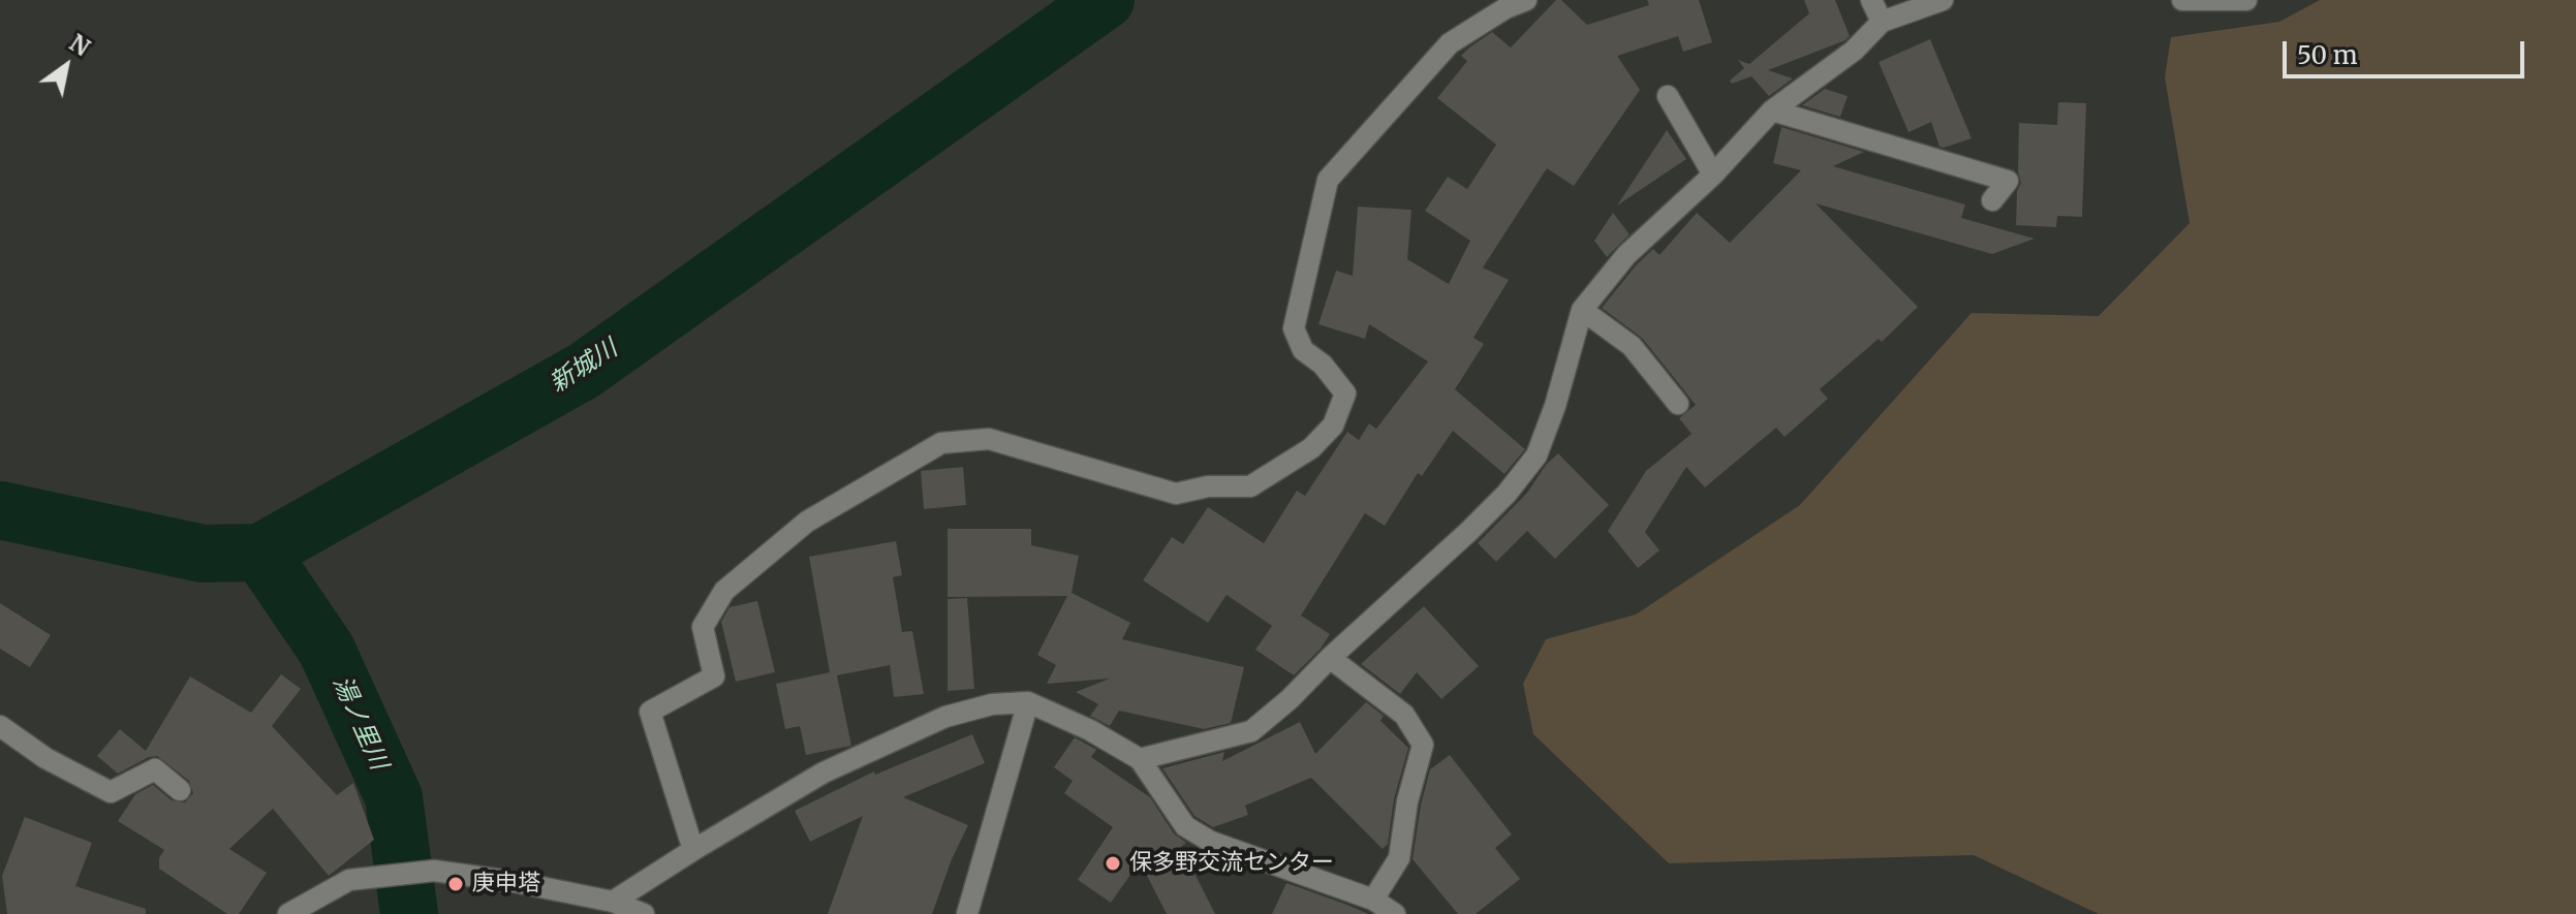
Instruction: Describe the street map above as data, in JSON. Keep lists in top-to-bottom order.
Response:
{
  "water": ["新城川", "湯ノ里川"],
  "places": ["保多野交流センター", "庚申塔"],
  "scale_bar": "50 m",
  "north": "top right"
}
